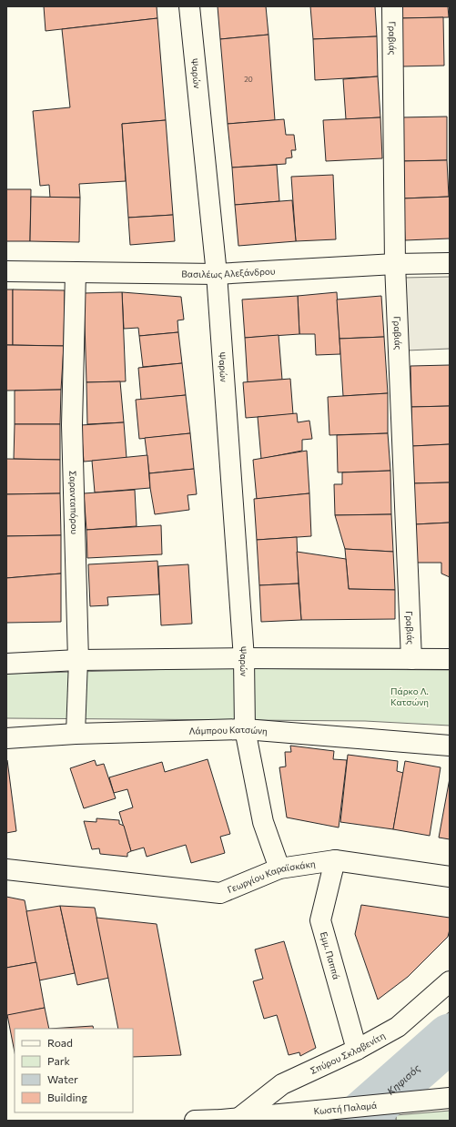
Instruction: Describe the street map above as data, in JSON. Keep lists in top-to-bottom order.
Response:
{
  "streets": {
    "street": [
      "Γραβιάς",
      "Ψαρών",
      "Βασιλέως Αλεξάνδρου",
      "Σαρανταπόρου",
      "Λάμπρου Κατσώνη",
      "Γεωργίου Καραϊσκάκη",
      "Εμμ. Παππά",
      "Σπύρου Σκλαβενίτη",
      "Κωστή Παλαμά"
    ]
  },
  "crossings": [
    ["Γραβιάς", "Βασιλέως Αλεξάνδρου"],
    ["Ψαρών", "Βασιλέως Αλεξάνδρου"],
    ["Ψαρών", "Λάμπρου Κατσώνη"],
    ["Βασιλέως Αλεξάνδρου", "Σαρανταπόρου"],
    ["Σαρανταπόρου", "Λάμπρου Κατσώνη"],
    ["Γεωργίου Καραϊσκάκη", "Εμμ. Παππά"],
    ["Εμμ. Παππά", "Σπύρου Σκλαβενίτη"],
    ["Σπύρου Σκλαβενίτη", "Κωστή Παλαμά"]
  ],
  "water": ["Κηφισός"],
  "parks": ["Πάρκο Λ. Κατσώνη"],
  "house_numbers": ["20"],
  "legend": [
    "Road",
    "Park",
    "Water",
    "Building"
  ]
}
